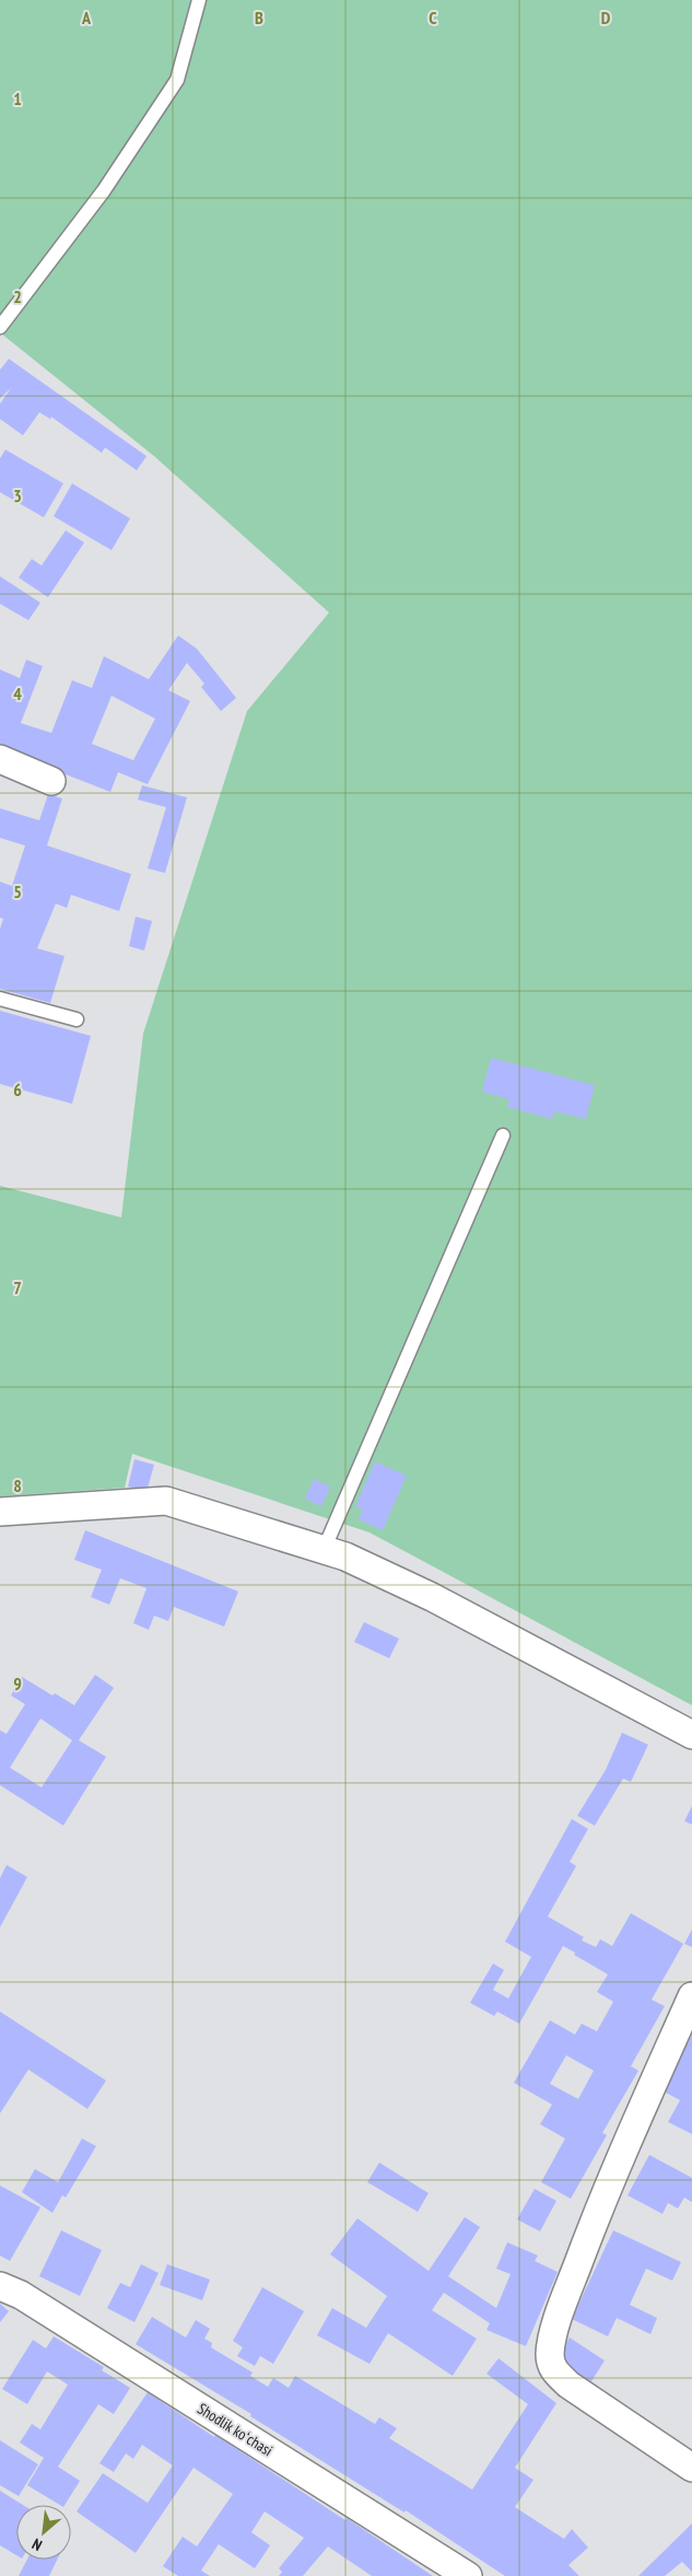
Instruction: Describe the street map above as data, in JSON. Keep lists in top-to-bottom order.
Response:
{
  "streets": {
    "street": ["Shodlik koʻchasi"]
  },
  "north": "bottom left",
  "grid": {
    "columns": [
      "A",
      "B",
      "C",
      "D"
    ],
    "rows": [
      "1",
      "2",
      "3",
      "4",
      "5",
      "6",
      "7",
      "8",
      "9"
    ]
  }
}
